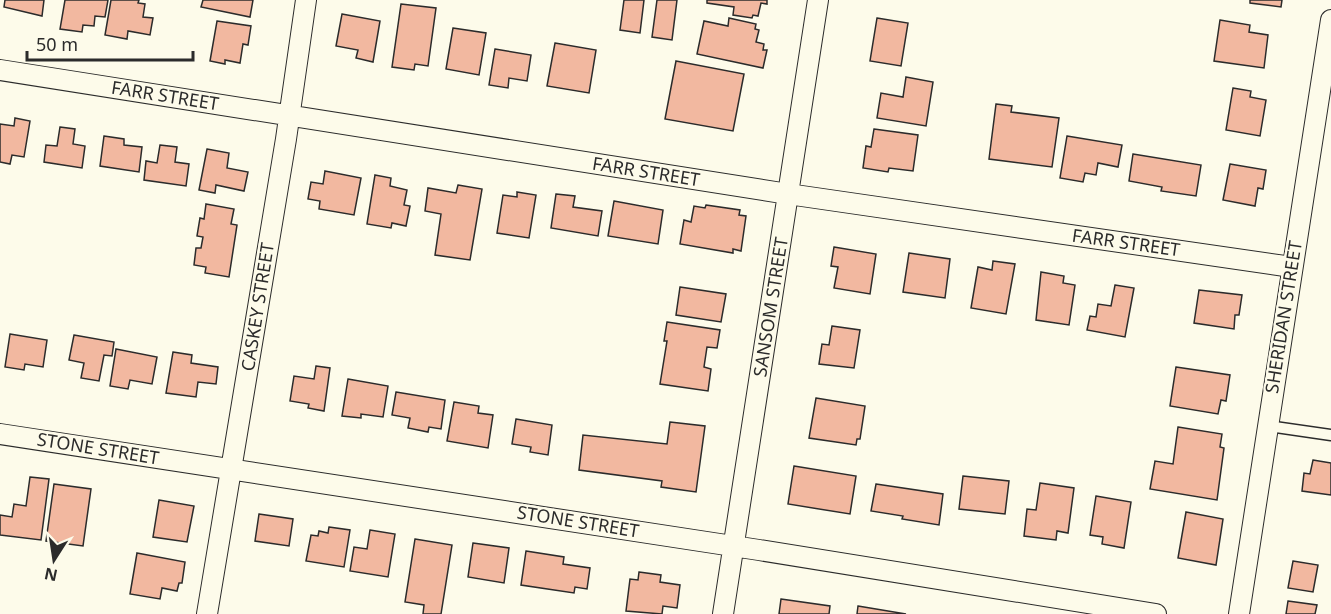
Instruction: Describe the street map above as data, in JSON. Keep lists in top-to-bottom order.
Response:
{
  "streets": {
    "street": [
      "FARR STREET",
      "CASKEY STREET",
      "SANSOM STREET",
      "SHERIDAN STREET",
      "STONE STREET"
    ]
  },
  "crossings": [
    ["FARR STREET", "CASKEY STREET"],
    ["FARR STREET", "SANSOM STREET"],
    ["FARR STREET", "SHERIDAN STREET"],
    ["CASKEY STREET", "STONE STREET"],
    ["SANSOM STREET", "STONE STREET"]
  ],
  "scale_bar": "50 m",
  "north": "bottom"
}
